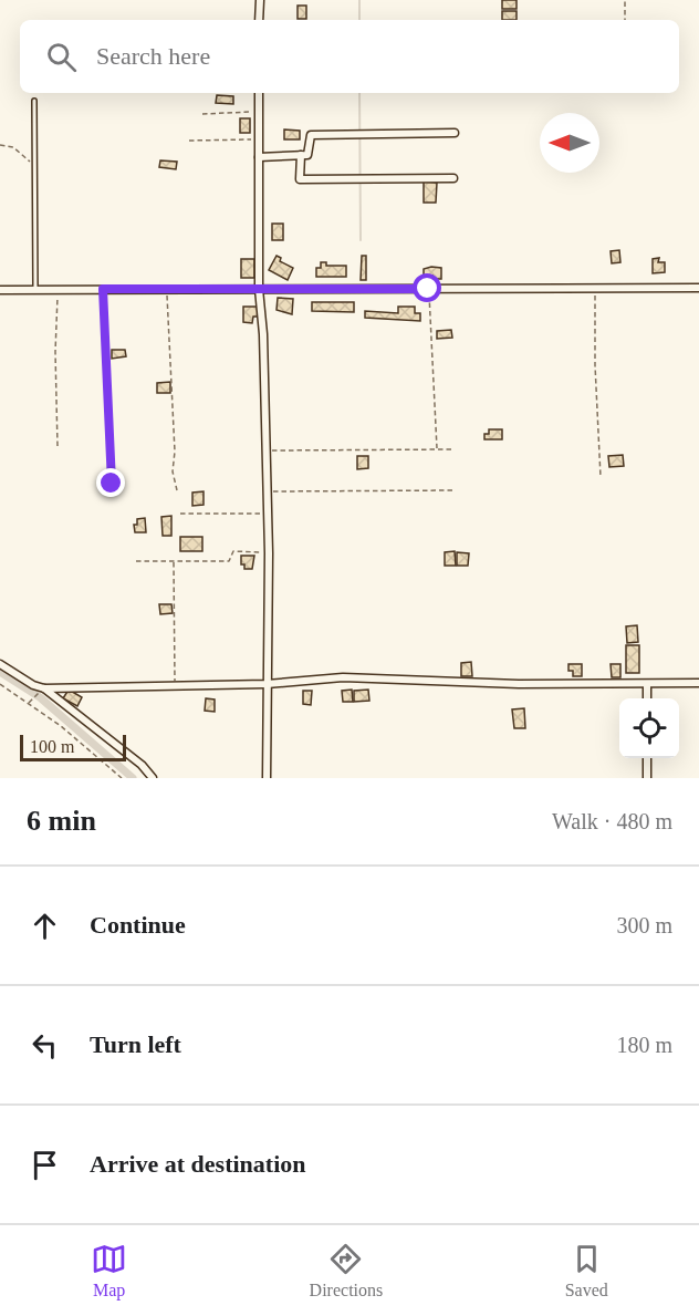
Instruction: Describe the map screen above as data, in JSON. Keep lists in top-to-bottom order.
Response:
{
  "scale_bar": "100 m",
  "north": "left",
  "page": {
    "search": "Search here",
    "scale": "100 m",
    "heading": ["6 min", "Walk · 480 m"],
    "list": [
      ["Continue", "300 m"],
      ["Turn left", "180 m"],
      "Arrive at destination"
    ],
    "nav": ["Map", "Directions", "Saved"]
  }
}
